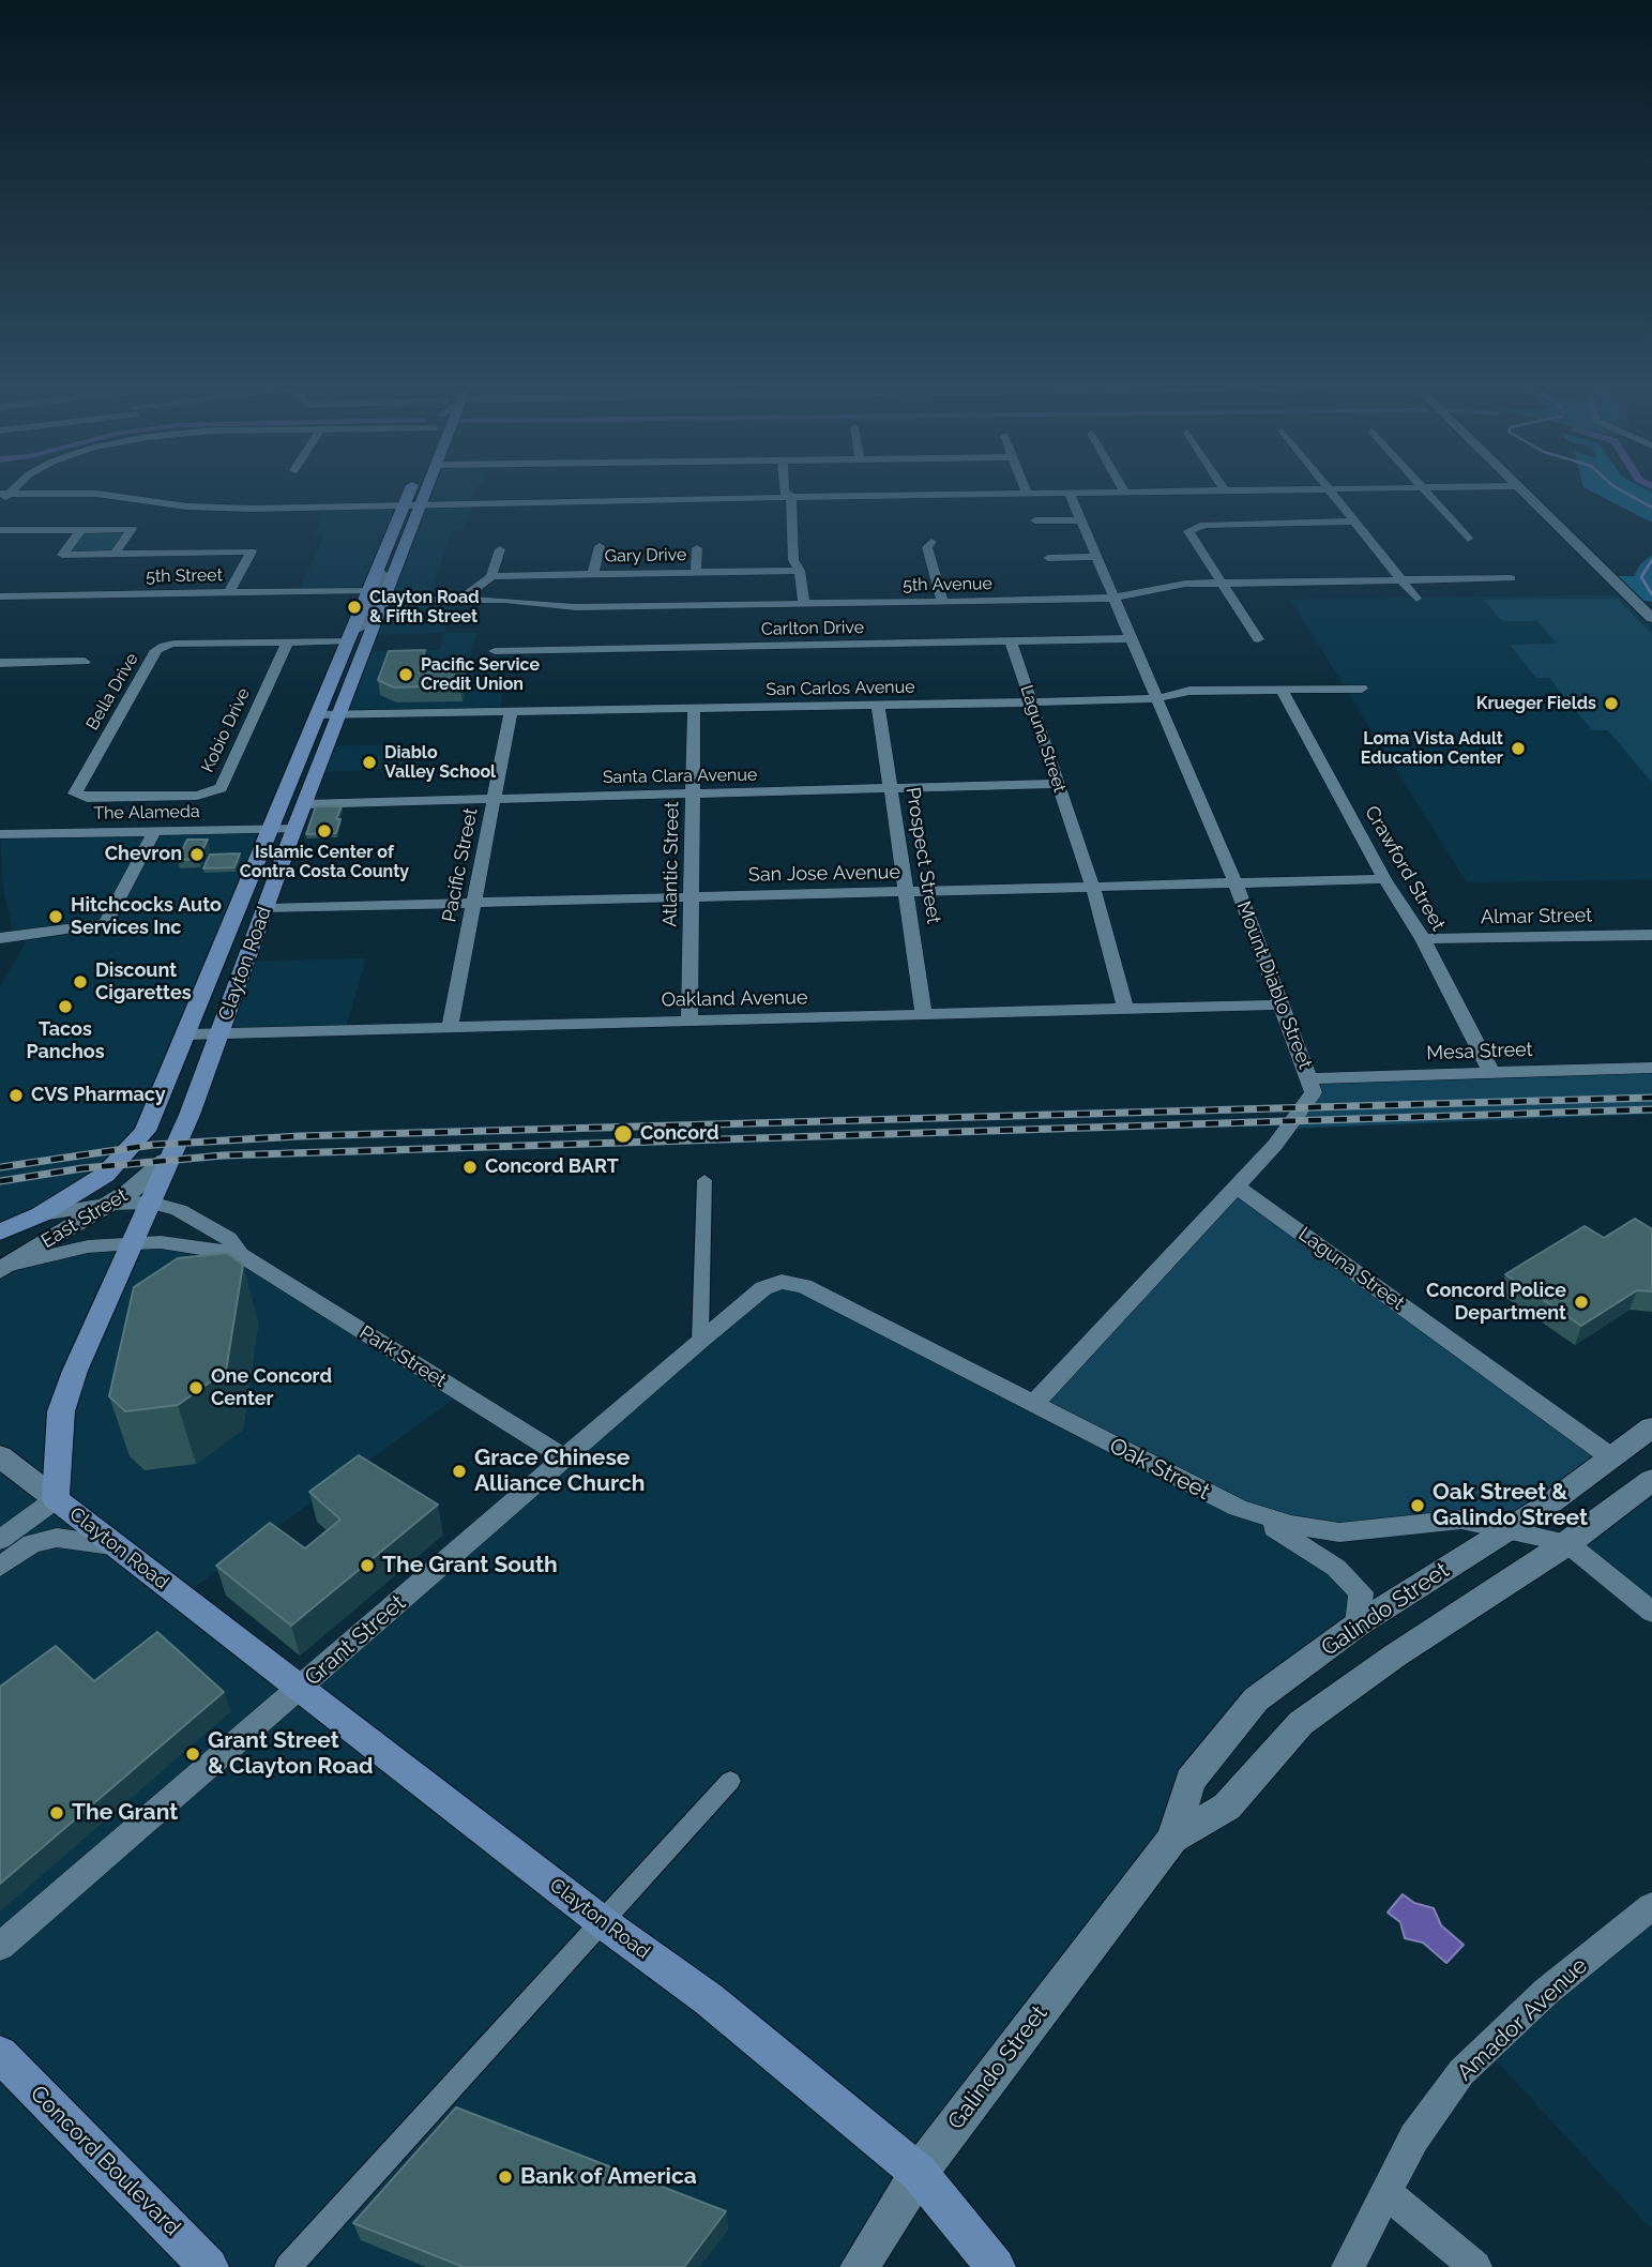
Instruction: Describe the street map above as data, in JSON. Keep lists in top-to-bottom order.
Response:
{
  "streets": {
    "main road": [
      "Clayton Road",
      "East Street",
      "Galindo Street",
      "Concord Boulevard"
    ],
    "street": [
      "Gary Drive",
      "5th Street",
      "5th Avenue",
      "Carlton Drive",
      "San Carlos Avenue",
      "Bella Drive",
      "Kobio Drive",
      "Laguna Street",
      "Santa Clara Avenue",
      "The Alameda",
      "Prospect Street",
      "Atlantic Street",
      "Pacific Street",
      "Crawford Street",
      "San Jose Avenue",
      "Almar Street",
      "Mount Diablo Street",
      "Oakland Avenue",
      "Mesa Street",
      "Park Street",
      "Oak Street",
      "Grant Street",
      "Amador Avenue"
    ]
  },
  "crossings": [
    ["5th Street", "Clayton Road"],
    ["5th Avenue", "Clayton Road"],
    ["5th Avenue", "Mount Diablo Street"],
    ["Carlton Drive", "Laguna Street"],
    ["Carlton Drive", "Mount Diablo Street"],
    ["San Carlos Avenue", "Laguna Street"],
    ["San Carlos Avenue", "Prospect Street"],
    ["San Carlos Avenue", "Atlantic Street"],
    ["San Carlos Avenue", "Pacific Street"],
    ["San Carlos Avenue", "Crawford Street"],
    ["San Carlos Avenue", "Clayton Road"],
    ["San Carlos Avenue", "Mount Diablo Street"],
    ["Bella Drive", "Kobio Drive"],
    ["Bella Drive", "The Alameda"],
    ["Bella Drive", "Clayton Road"],
    ["Kobio Drive", "The Alameda"],
    ["Laguna Street", "Santa Clara Avenue"],
    ["Laguna Street", "San Jose Avenue"],
    ["Laguna Street", "Mount Diablo Street"],
    ["Laguna Street", "Oakland Avenue"],
    ["Laguna Street", "Galindo Street"],
    ["Santa Clara Avenue", "Prospect Street"],
    ["Santa Clara Avenue", "Atlantic Street"],
    ["Santa Clara Avenue", "Pacific Street"],
    ["Santa Clara Avenue", "Clayton Road"],
    ["The Alameda", "Clayton Road"],
    ["Prospect Street", "San Jose Avenue"],
    ["Prospect Street", "Oakland Avenue"],
    ["Atlantic Street", "San Jose Avenue"],
    ["Atlantic Street", "Oakland Avenue"],
    ["Pacific Street", "San Jose Avenue"],
    ["Pacific Street", "Oakland Avenue"],
    ["Crawford Street", "San Jose Avenue"],
    ["Crawford Street", "Almar Street"],
    ["Crawford Street", "Mesa Street"],
    ["San Jose Avenue", "Clayton Road"],
    ["San Jose Avenue", "Mount Diablo Street"],
    ["Clayton Road", "Oakland Avenue"],
    ["Clayton Road", "East Street"],
    ["Clayton Road", "Park Street"],
    ["Clayton Road", "Galindo Street"],
    ["Clayton Road", "Grant Street"],
    ["Mount Diablo Street", "Oakland Avenue"],
    ["Mount Diablo Street", "Mesa Street"],
    ["Mount Diablo Street", "Oak Street"],
    ["East Street", "Park Street"],
    ["Park Street", "Grant Street"],
    ["Oak Street", "Galindo Street"],
    ["Oak Street", "Grant Street"]
  ],
  "places": [
    "Clayton Road & Fifth Street",
    "Pacific Service Credit Union",
    "Krueger Fields",
    "Loma Vista Adult Education Center",
    "Diablo Valley School",
    "Islamic Center of Contra Costa County",
    "Chevron",
    "Hitchcocks Auto Services Inc",
    "Discount Cigarettes",
    "Tacos Panchos",
    "CVS Pharmacy",
    "Concord",
    "Concord BART",
    "Concord Police Department",
    "One Concord Center",
    "Grace Chinese Alliance Church",
    "Oak Street & Galindo Street",
    "The Grant South",
    "Grant Street & Clayton Road",
    "The Grant",
    "Bank of America"
  ]
}
